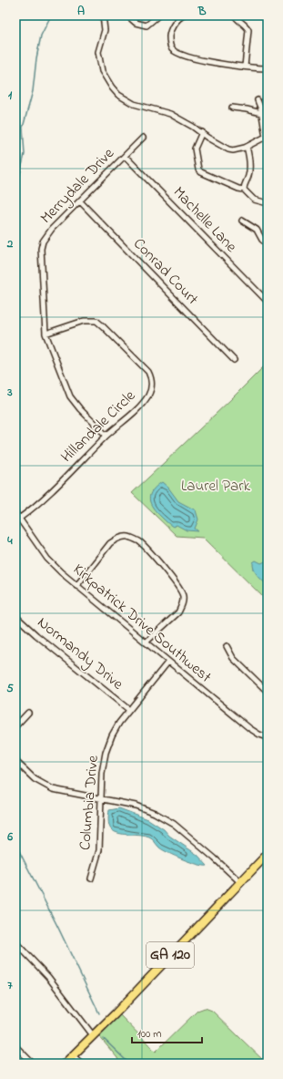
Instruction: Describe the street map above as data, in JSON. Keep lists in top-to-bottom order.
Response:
{
  "streets": {
    "highway": ["GA 120"],
    "street": [
      "Merrydale Drive",
      "Machelle Lane",
      "Conrad Court",
      "Hillandale Circle",
      "Kirkpatrick Drive Southwest",
      "Normandy Drive",
      "Columbia Drive"
    ]
  },
  "crossings": [
    ["Merrydale Drive", "Machelle Lane"],
    ["Merrydale Drive", "Conrad Court"],
    ["Merrydale Drive", "Hillandale Circle"],
    ["Hillandale Circle", "Kirkpatrick Drive Southwest"],
    ["Kirkpatrick Drive Southwest", "Columbia Drive"],
    ["Normandy Drive", "Columbia Drive"]
  ],
  "parks": ["Laurel Park"],
  "scale_bar": "100 m",
  "grid": {
    "columns": ["A", "B"],
    "rows": [
      "1",
      "2",
      "3",
      "4",
      "5",
      "6",
      "7"
    ]
  }
}
